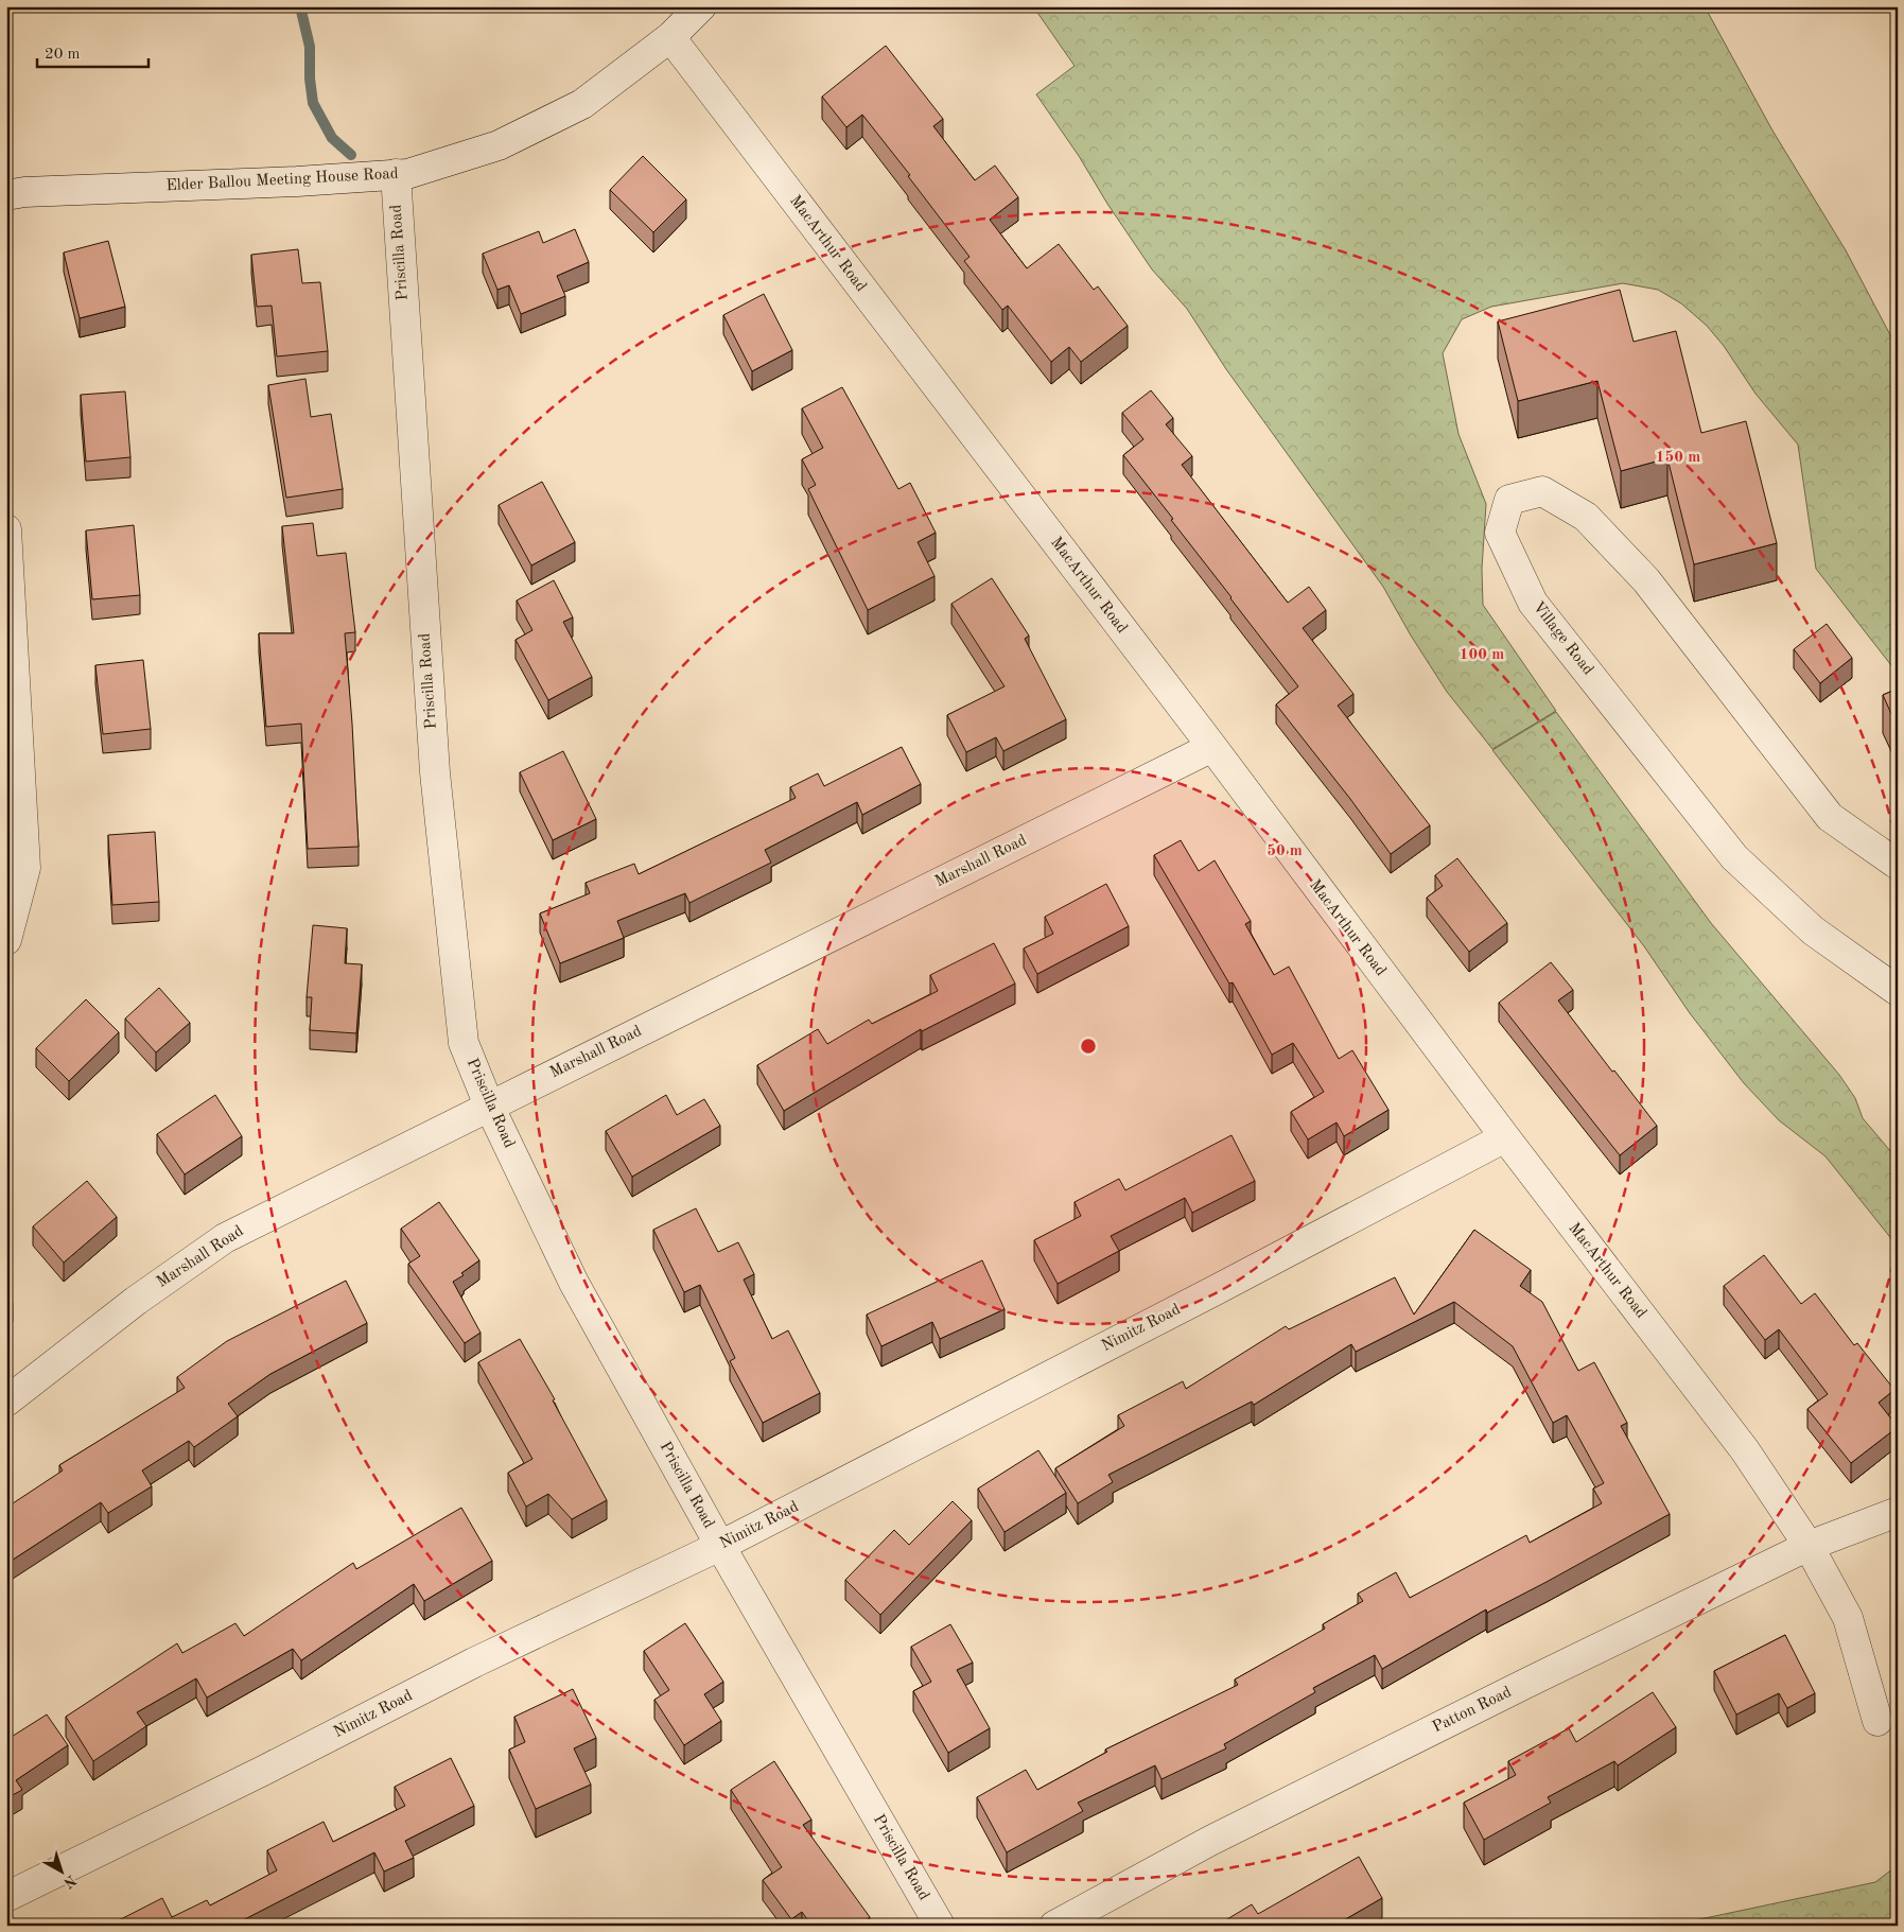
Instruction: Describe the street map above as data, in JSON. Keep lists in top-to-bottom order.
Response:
{
  "streets": {
    "street": [
      "Elder Ballou Meeting House Road",
      "MacArthur Road",
      "Priscilla Road",
      "Village Road",
      "Marshall Road",
      "Nimitz Road",
      "Patton Road"
    ]
  },
  "crossings": [
    ["Elder Ballou Meeting House Road", "MacArthur Road"],
    ["Elder Ballou Meeting House Road", "Priscilla Road"],
    ["MacArthur Road", "Marshall Road"],
    ["MacArthur Road", "Nimitz Road"],
    ["MacArthur Road", "Patton Road"],
    ["Priscilla Road", "Marshall Road"],
    ["Priscilla Road", "Nimitz Road"]
  ],
  "scale_bar": "20 m",
  "north": "bottom right",
  "rings": ["150 m", "100 m", "50 m"]
}
